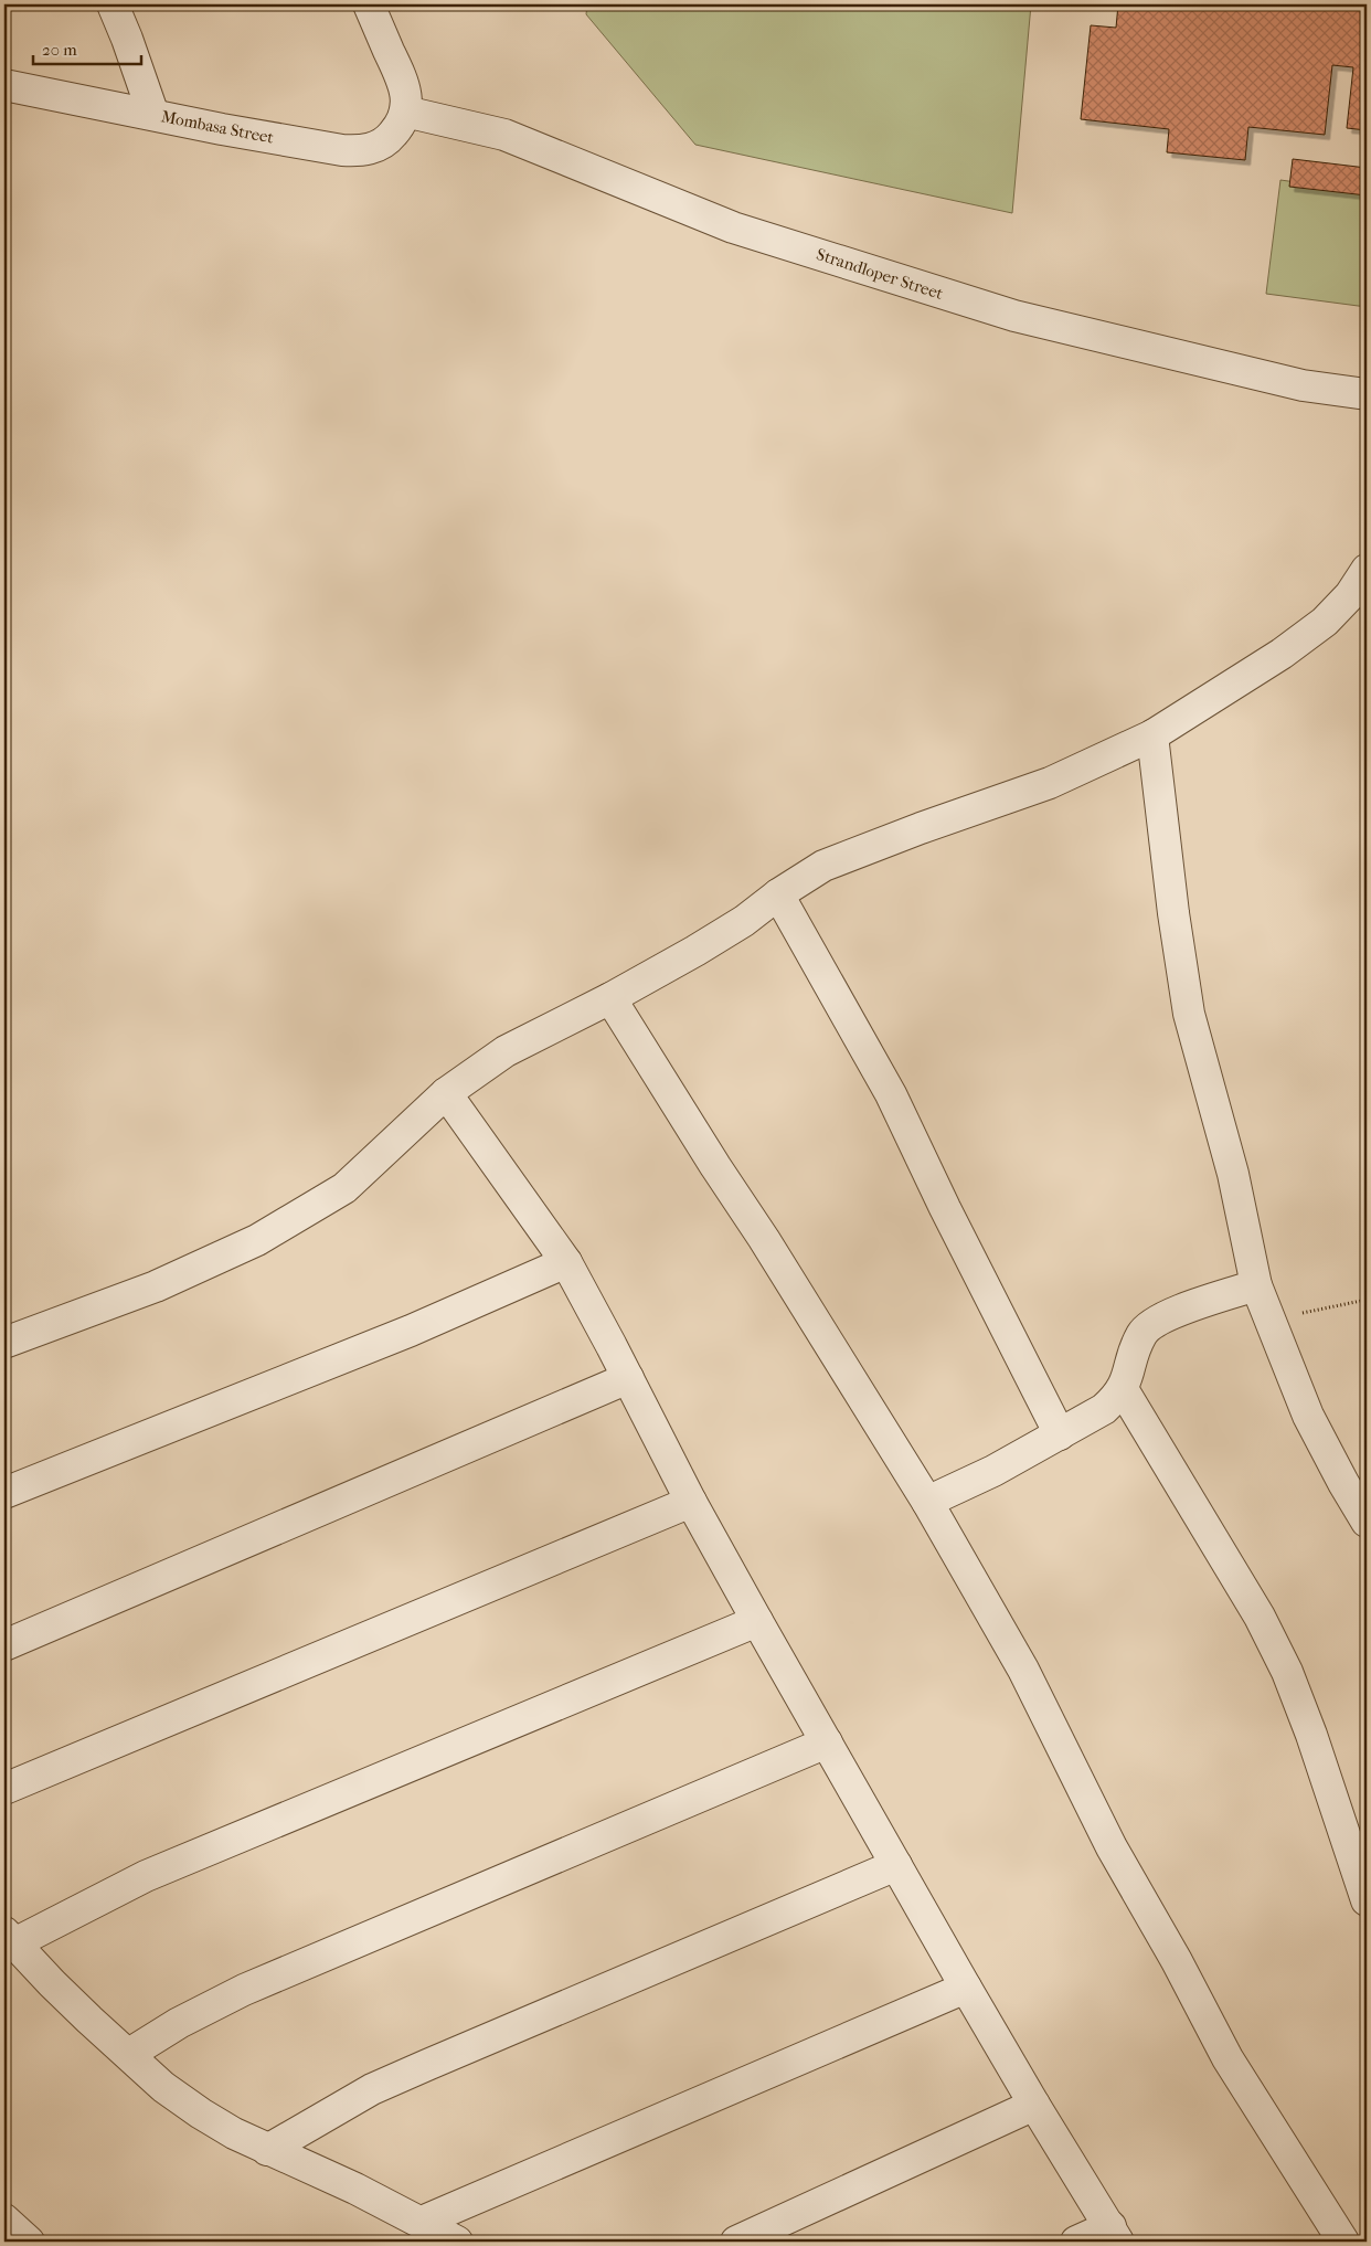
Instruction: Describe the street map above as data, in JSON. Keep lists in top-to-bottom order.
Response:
{
  "streets": {
    "street": ["Mombasa Street", "Strandloper Street"]
  },
  "crossings": [
    ["Mombasa Street", "Strandloper Street"]
  ],
  "scale_bar": "20 m"
}
